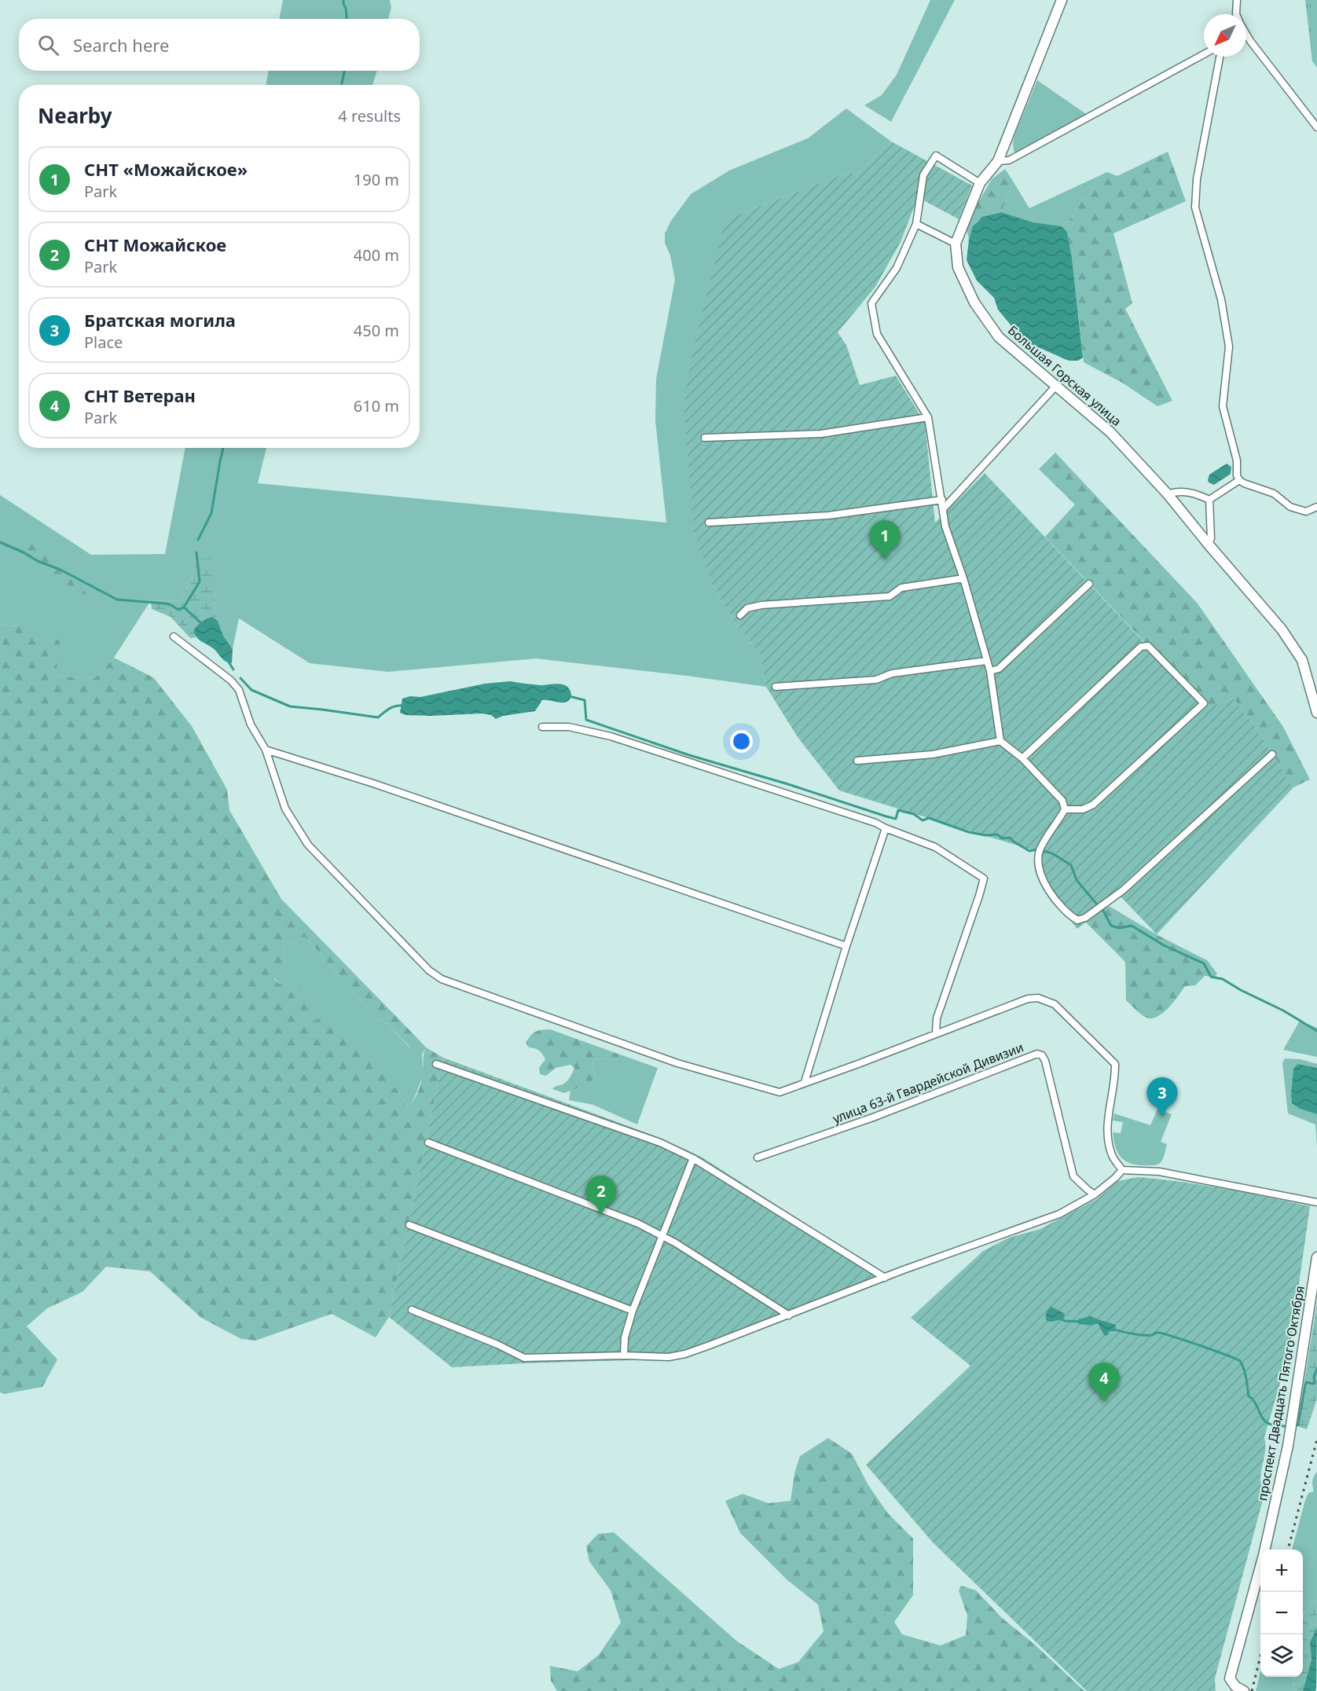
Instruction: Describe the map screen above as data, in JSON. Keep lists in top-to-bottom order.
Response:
{
  "streets": {
    "street": ["Большая Горская улица", "улица 63-й Гвардейской Дивизии", "проспект Двадцать Пятого Октября"]
  },
  "north": "bottom left",
  "page": {
    "search": "Search here",
    "heading": ["Nearby", "4 results"],
    "list": [
      {
        "mark": "1",
        "name": "СНТ «Можайское»",
        "note": "Park",
        "value": "190 m"
      },
      {
        "mark": "2",
        "name": "СНТ Можайское",
        "note": "Park",
        "value": "400 m"
      },
      {
        "mark": "3",
        "name": "Братская могила",
        "note": "Place",
        "value": "450 m"
      },
      {
        "mark": "4",
        "name": "СНТ Ветеран",
        "note": "Park",
        "value": "610 m"
      }
    ],
    "pins": [
      "1",
      "3",
      "2",
      "4"
    ],
    "map_buttons": ["+", "−"]
  }
}
